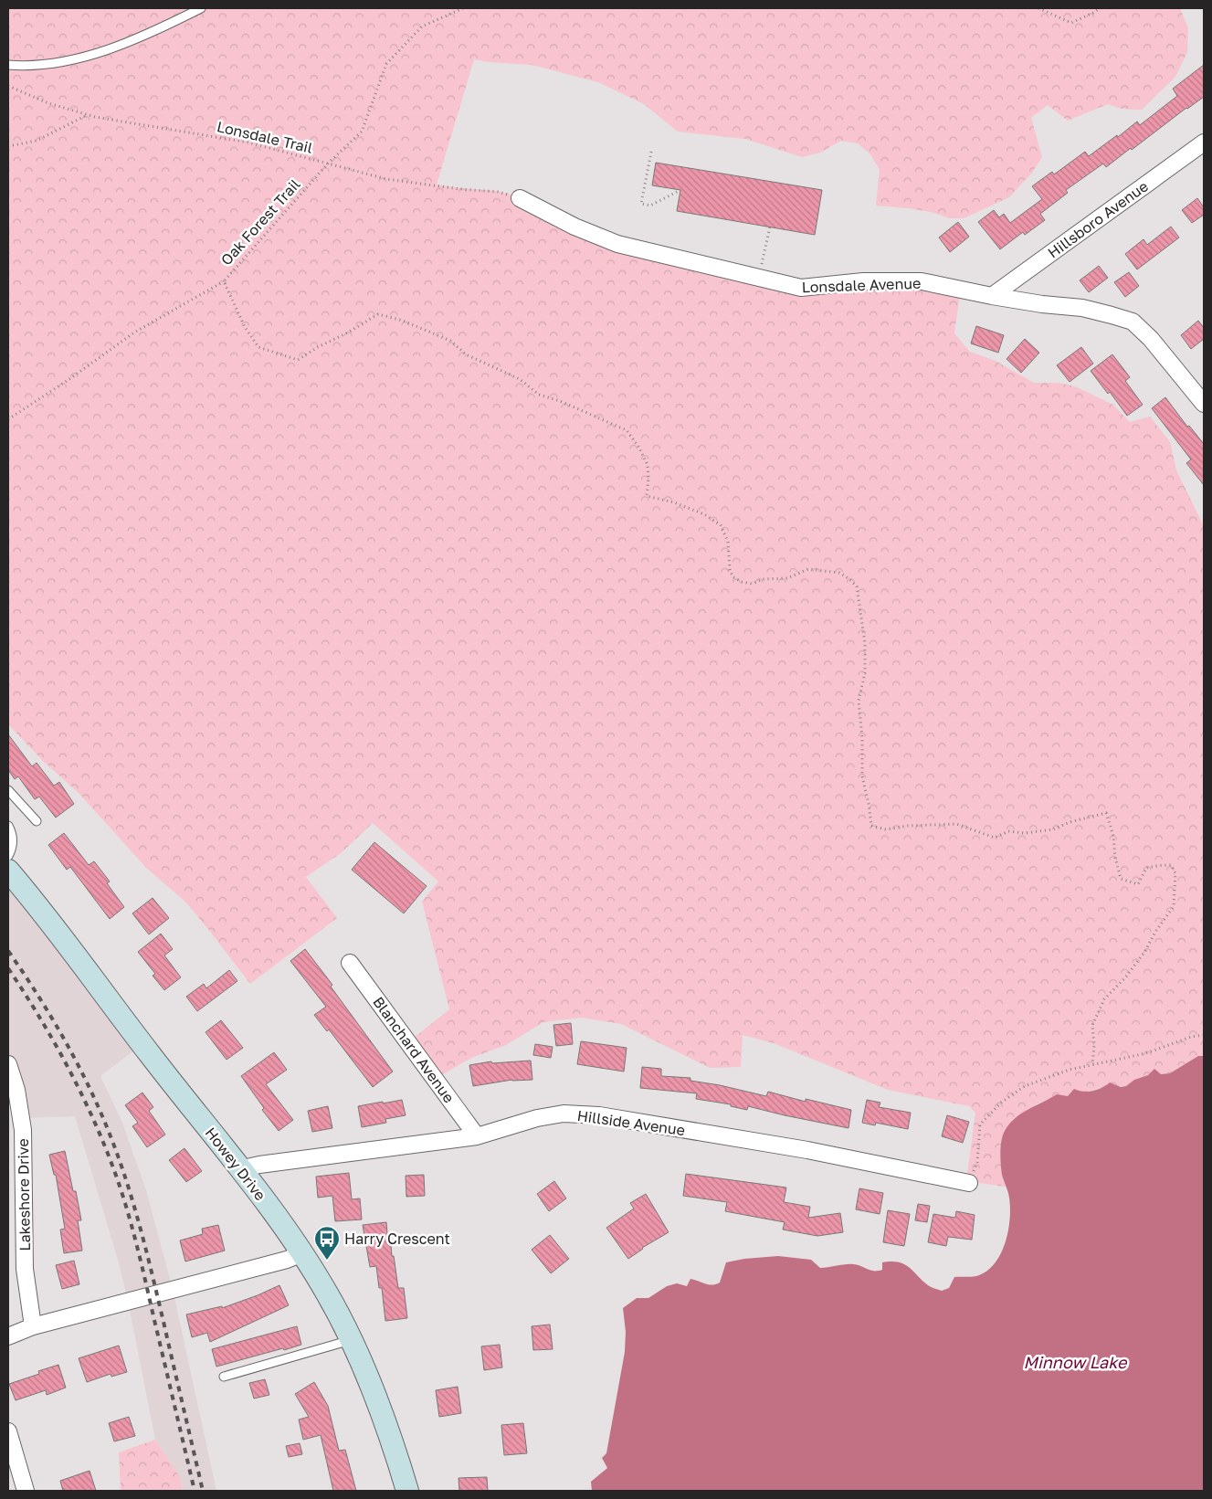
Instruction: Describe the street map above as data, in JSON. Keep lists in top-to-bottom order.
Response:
{
  "streets": {
    "main road": ["Howey Drive"],
    "street": [
      "Hillsboro Avenue",
      "Lonsdale Avenue",
      "Blanchard Avenue",
      "Hillside Avenue",
      "Lakeshore Drive"
    ],
    "path": ["Lonsdale Trail", "Oak Forest Trail"]
  },
  "crossings": [
    ["Lonsdale Trail", "Oak Forest Trail"],
    ["Lonsdale Trail", "Lonsdale Avenue"],
    ["Hillsboro Avenue", "Lonsdale Avenue"],
    ["Blanchard Avenue", "Hillside Avenue"],
    ["Hillside Avenue", "Howey Drive"]
  ],
  "water": ["Minnow Lake"],
  "places": {
    "bus stop": ["Harry Crescent"]
  }
}
